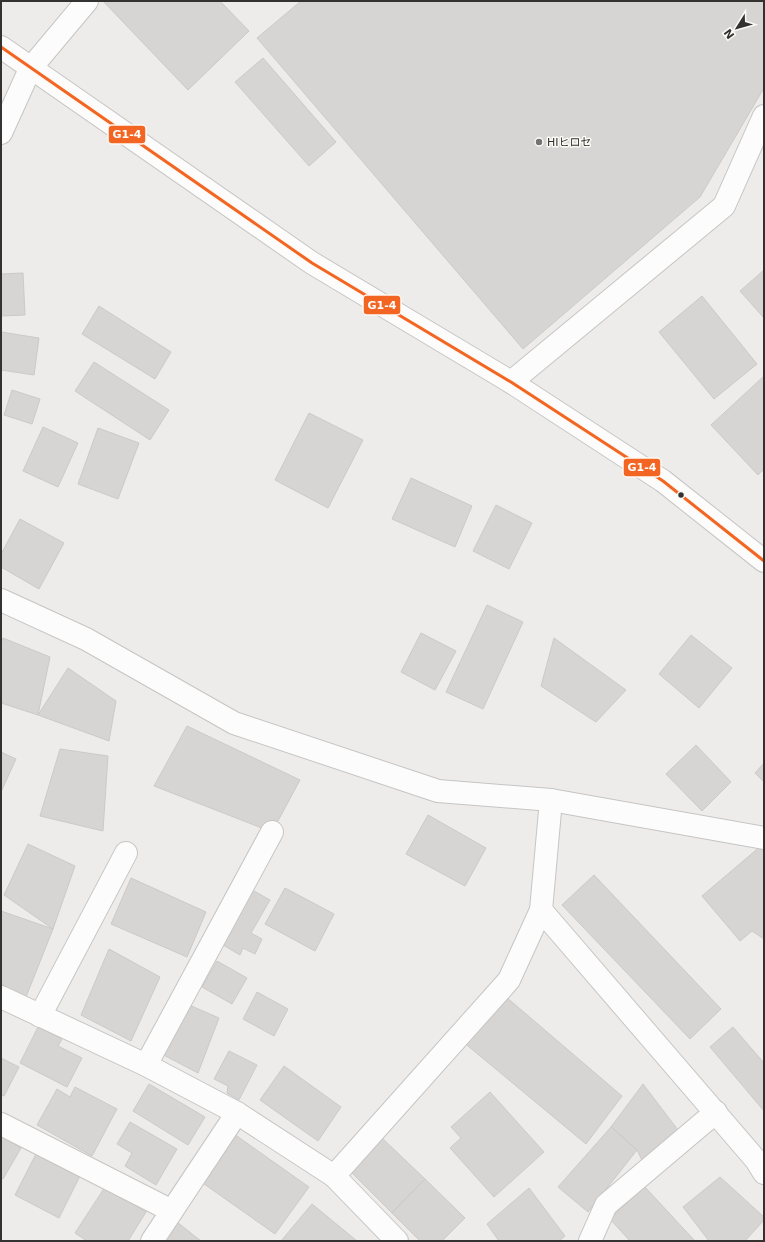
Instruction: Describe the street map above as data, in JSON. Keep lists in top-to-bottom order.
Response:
{
  "places": ["HIヒロセ"],
  "lines": ["transit line G1-4"],
  "north": "bottom left"
}
